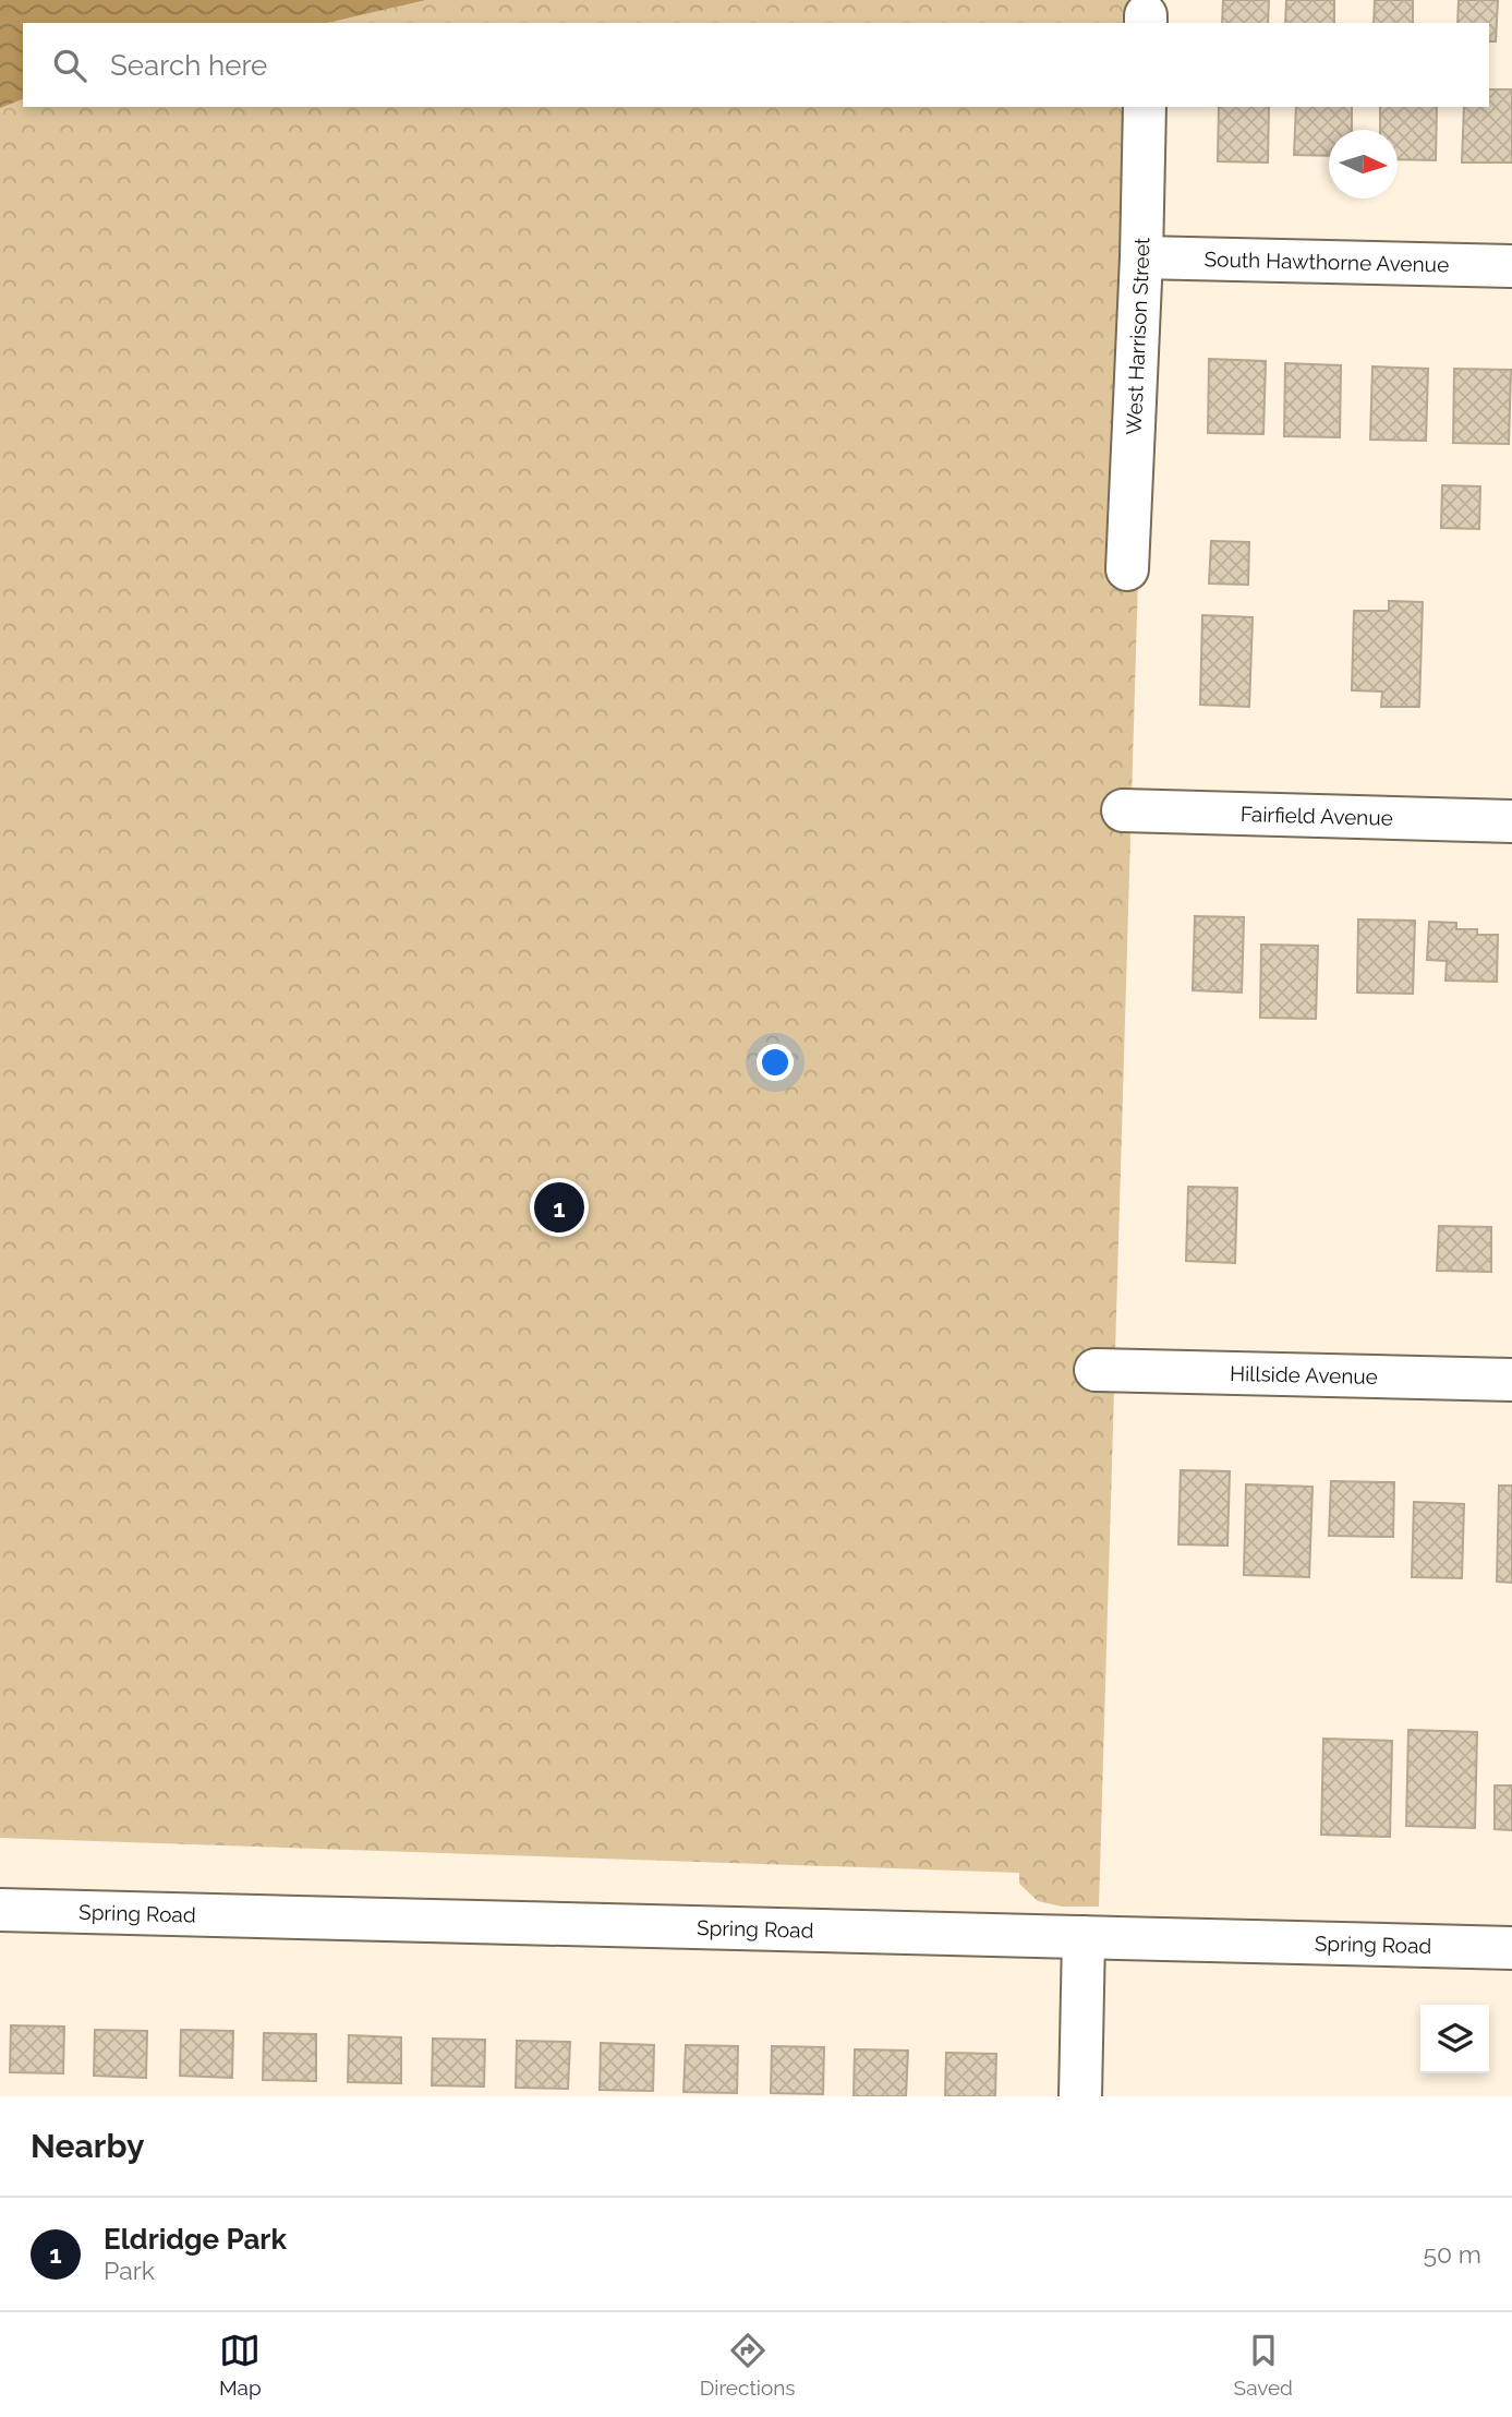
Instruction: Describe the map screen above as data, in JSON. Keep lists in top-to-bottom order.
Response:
{
  "streets": {
    "street": [
      "South Hawthorne Avenue",
      "West Harrison Street",
      "Fairfield Avenue",
      "Hillside Avenue",
      "Spring Road"
    ]
  },
  "crossings": [
    ["South Hawthorne Avenue", "West Harrison Street"]
  ],
  "north": "right",
  "page": {
    "search": "Search here",
    "pins": "1",
    "heading": "Nearby",
    "list": [
      {
        "mark": "1",
        "name": "Eldridge Park",
        "note": "Park",
        "value": "50 m"
      }
    ],
    "nav": ["Map", "Directions", "Saved"]
  }
}
